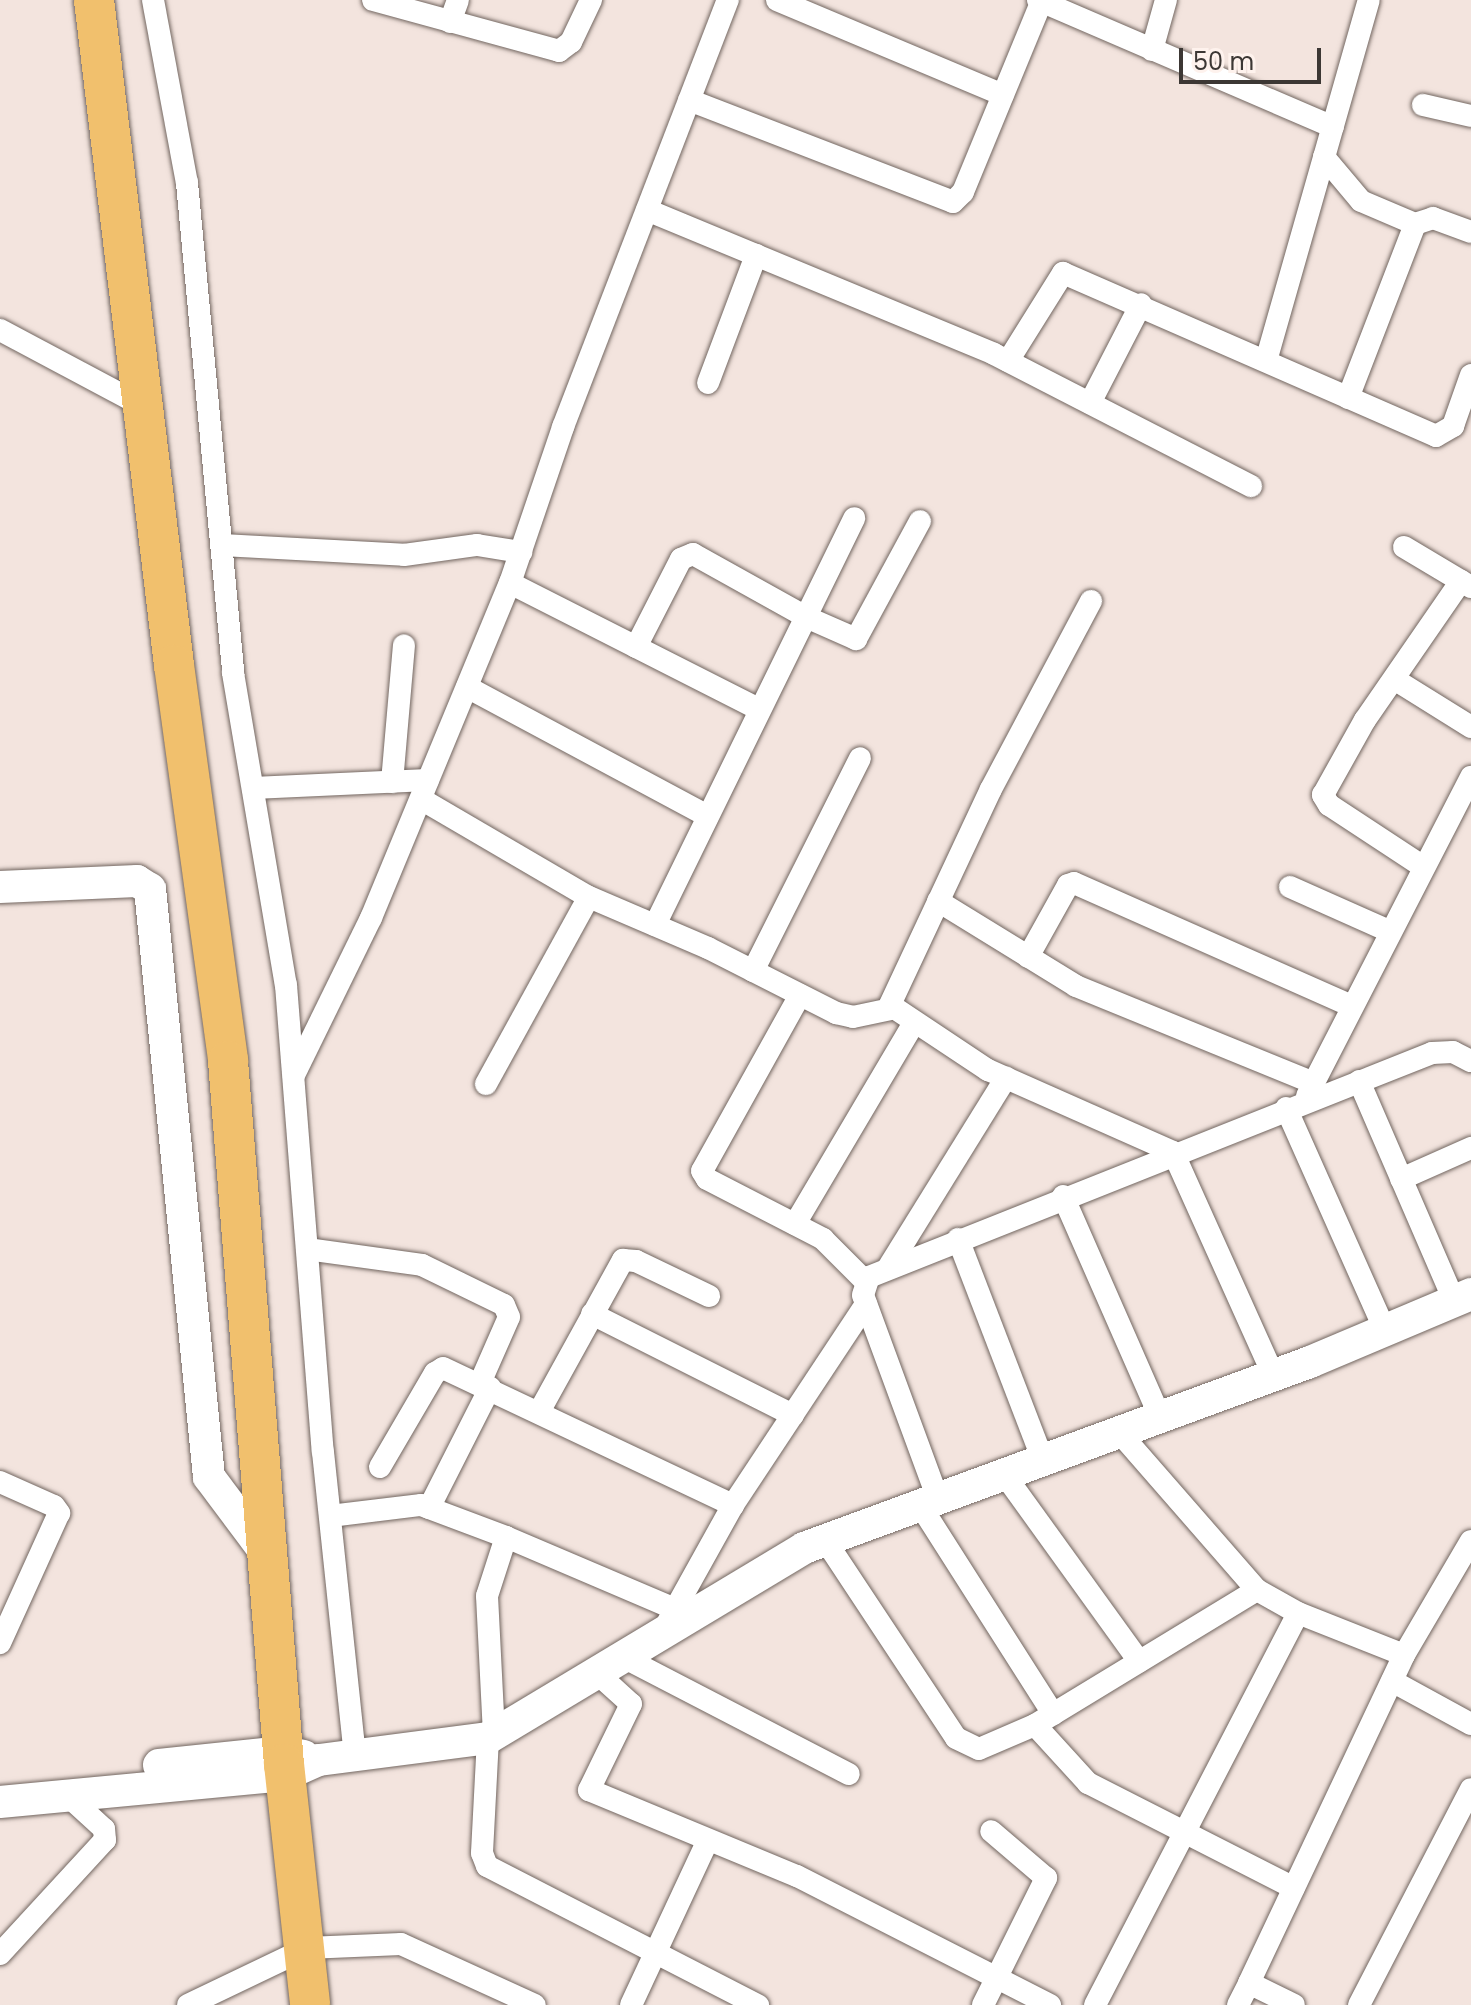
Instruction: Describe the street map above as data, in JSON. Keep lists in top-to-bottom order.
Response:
{
  "scale_bar": "50 m"
}
